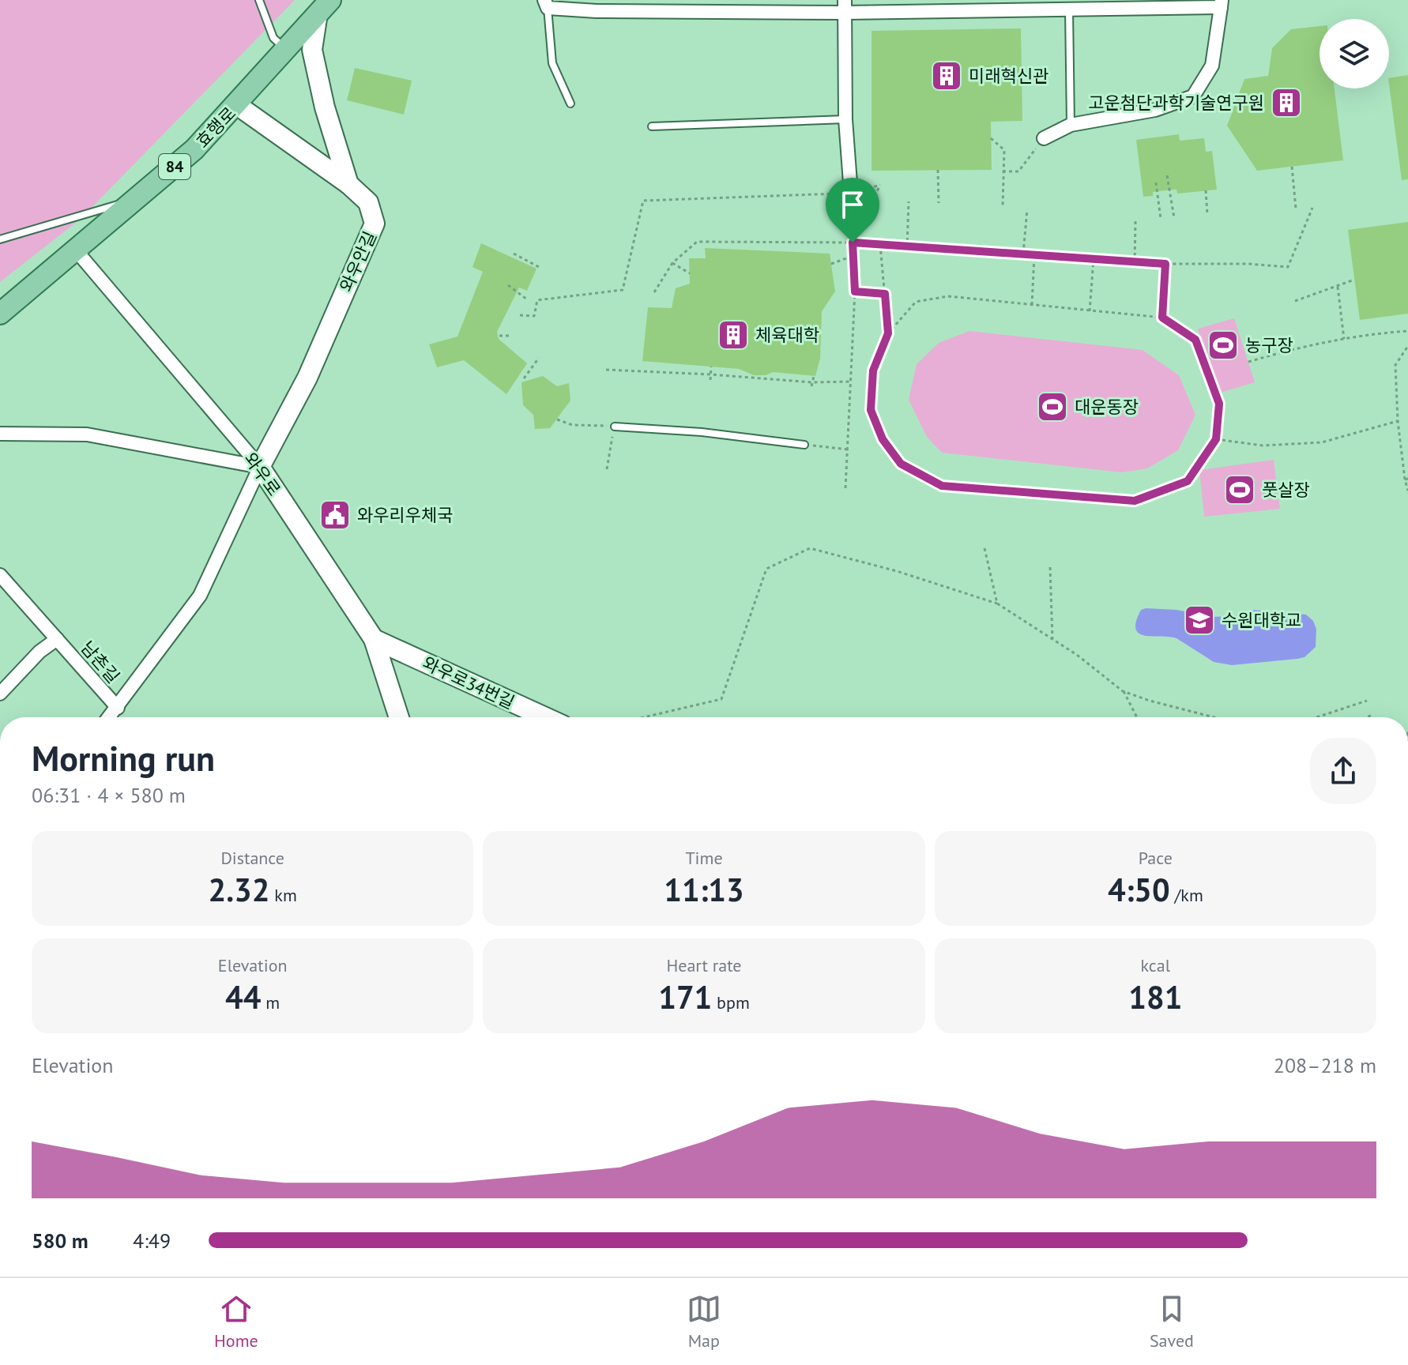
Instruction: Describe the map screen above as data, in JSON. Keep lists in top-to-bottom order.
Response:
{
  "streets": {
    "main road": ["효행로", "84"],
    "street": [
      "와우안길",
      "와우로",
      "남촌길",
      "와우로34번길"
    ]
  },
  "crossings": [
    ["효행로", "와우안길"],
    ["효행로", "와우로"],
    ["와우안길", "와우로"],
    ["와우안길", "남촌길"],
    ["와우로", "와우로34번길"]
  ],
  "places": {
    "building": ["미래혁신관", "고운첨단과학기술연구원", "체육대학"],
    "sports": ["농구장", "대운동장", "풋살장"],
    "public building": ["와우리우체국"],
    "school or university": ["수원대학교"]
  },
  "page": {
    "heading": ["Morning run", "06:31 · 4 × 580 m"],
    "stats": [
      ["Distance", "2.32 km"],
      ["Time", "11:13"],
      ["Pace", "4:50 /km"],
      ["Elevation", "44 m"],
      ["Heart rate", "171 bpm"],
      ["kcal", "181"]
    ],
    "chart": ["Elevation", "208–218 m"],
    "list": [
      {
        "name": "580 m",
        "note": "4:49"
      }
    ],
    "tabs": ["Home", "Map", "Saved"]
  }
}
